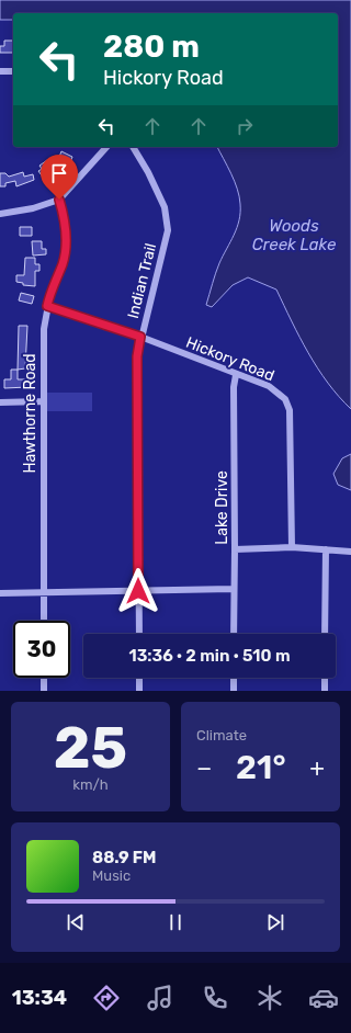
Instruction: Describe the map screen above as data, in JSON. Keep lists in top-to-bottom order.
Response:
{
  "streets": {
    "street": [
      "Indian Trail",
      "Hickory Road",
      "Hawthorne Road",
      "Lake Drive"
    ]
  },
  "crossings": [
    ["Indian Trail", "Hickory Road"],
    ["Hickory Road", "Hawthorne Road"],
    ["Hickory Road", "Lake Drive"]
  ],
  "water": ["Woods Creek Lake"],
  "page": {
    "turn": ["280 m", "Hickory Road"],
    "limit": "30",
    "trip": "13:36 · 2 min · 510 m",
    "tile": [
      ["25", "km/h"],
      "Climate"
    ],
    "heat": ["−", "21°", "+"],
    "song": ["88.9 FM", "Music"],
    "tabs": "13:34"
  }
}
